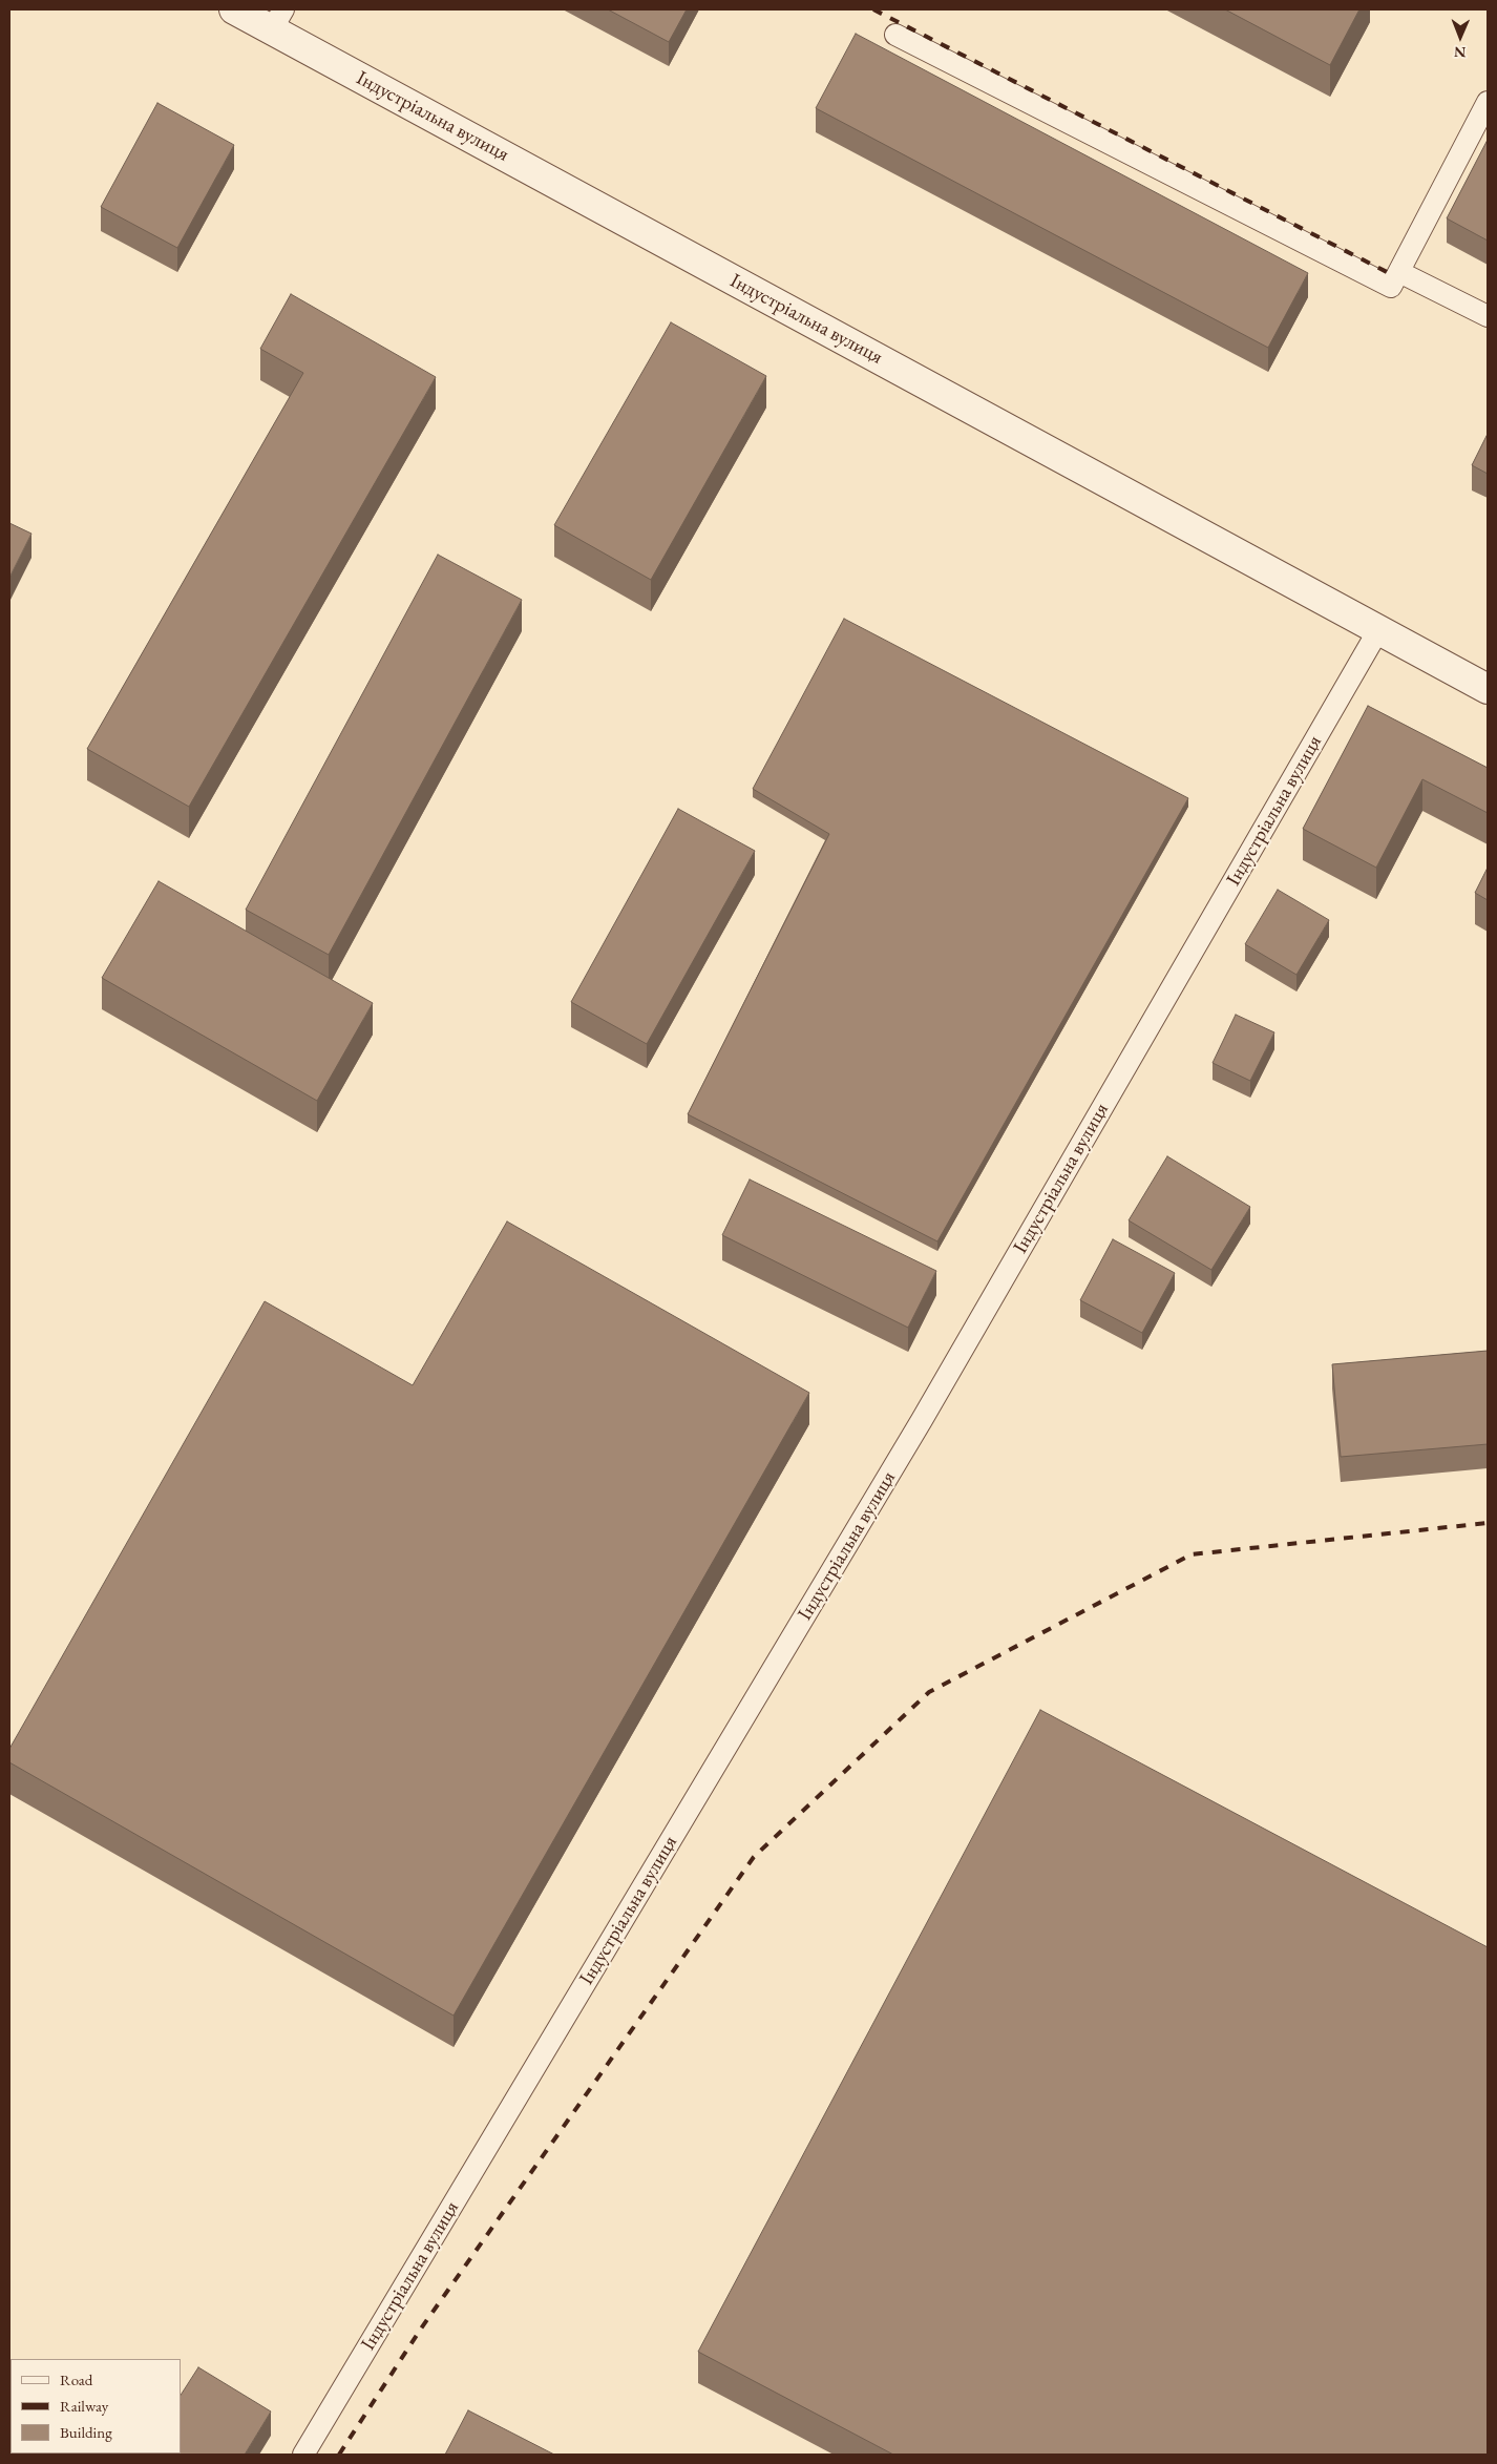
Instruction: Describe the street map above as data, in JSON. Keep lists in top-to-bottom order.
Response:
{
  "streets": {
    "street": ["Індустріальна вулиця"]
  },
  "legend": ["Road", "Railway", "Building"],
  "north": "bottom"
}
